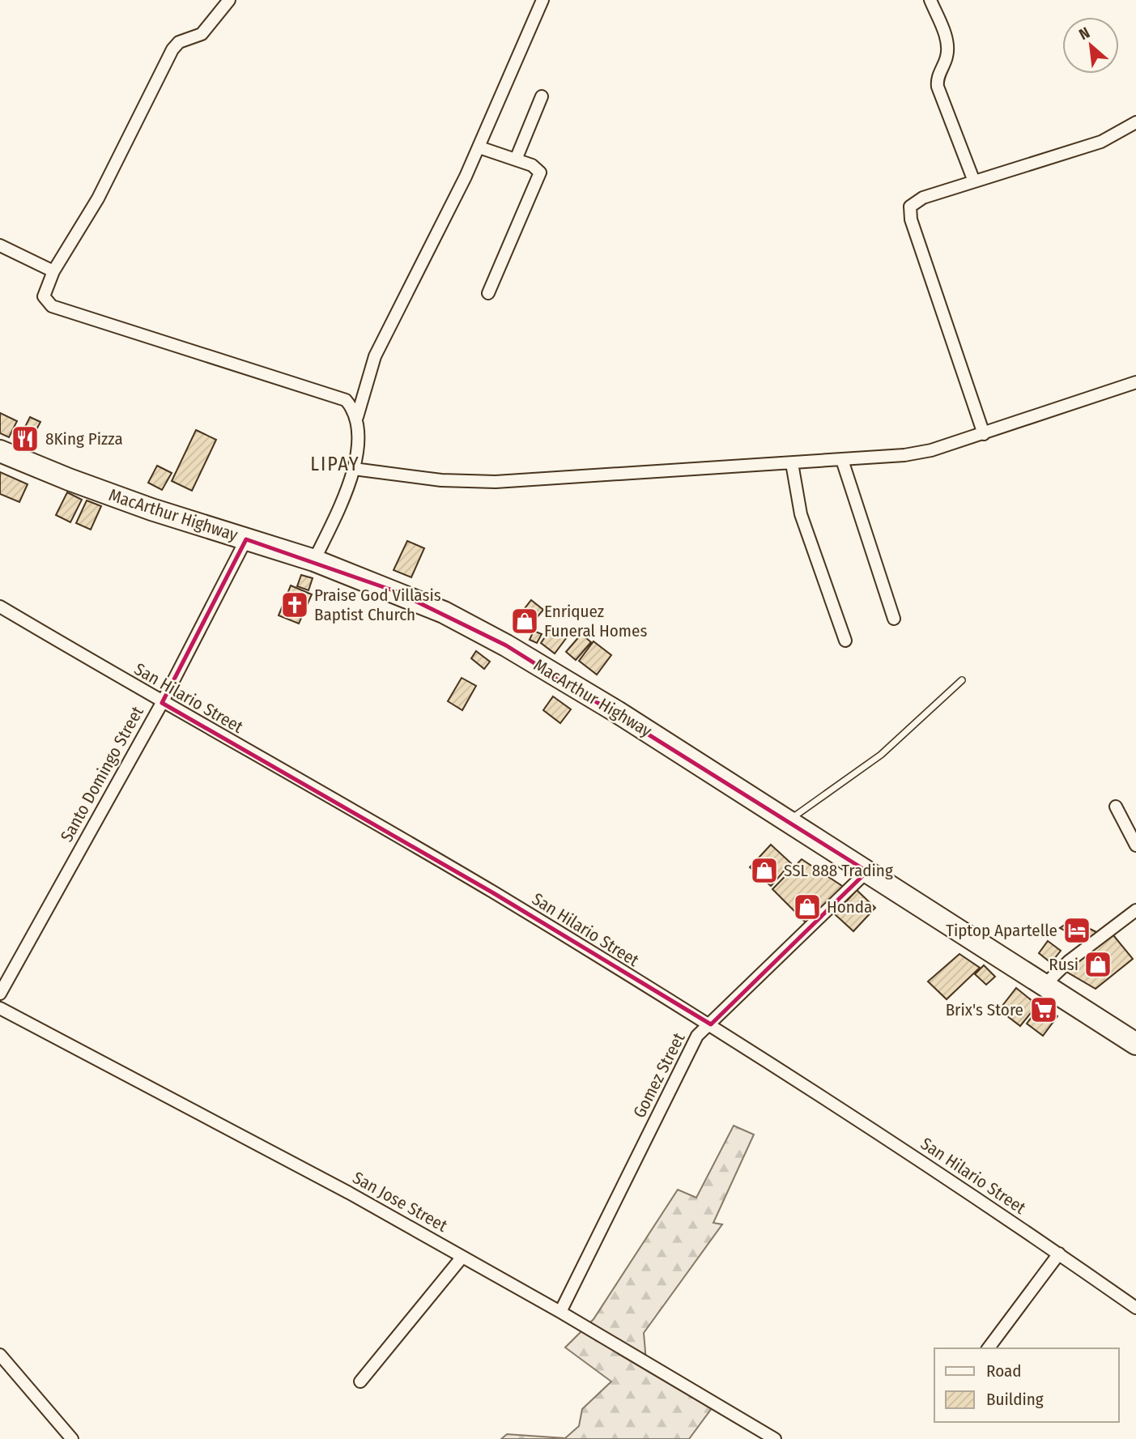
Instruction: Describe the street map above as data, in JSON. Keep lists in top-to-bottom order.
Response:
{
  "streets": {
    "highway": ["MacArthur Highway"],
    "street": [
      "San Hilario Street",
      "Santo Domingo Street",
      "Gomez Street",
      "San Jose Street"
    ]
  },
  "crossings": [
    ["MacArthur Highway", "Santo Domingo Street"],
    ["MacArthur Highway", "Gomez Street"],
    ["San Hilario Street", "Santo Domingo Street"],
    ["San Hilario Street", "Gomez Street"],
    ["Gomez Street", "San Jose Street"]
  ],
  "districts": ["LIPAY"],
  "places": {
    "restaurant": ["8King Pizza"],
    "church": ["Praise God Villasis Baptist Church"],
    "shop": [
      "Enriquez Funeral Homes",
      "SSL 888 Trading",
      "Honda",
      "Rusi"
    ],
    "hotel": ["Tiptop Apartelle"],
    "supermarket": ["Brix's Store"]
  },
  "legend": ["Road", "Building"],
  "north": "top left"
}
